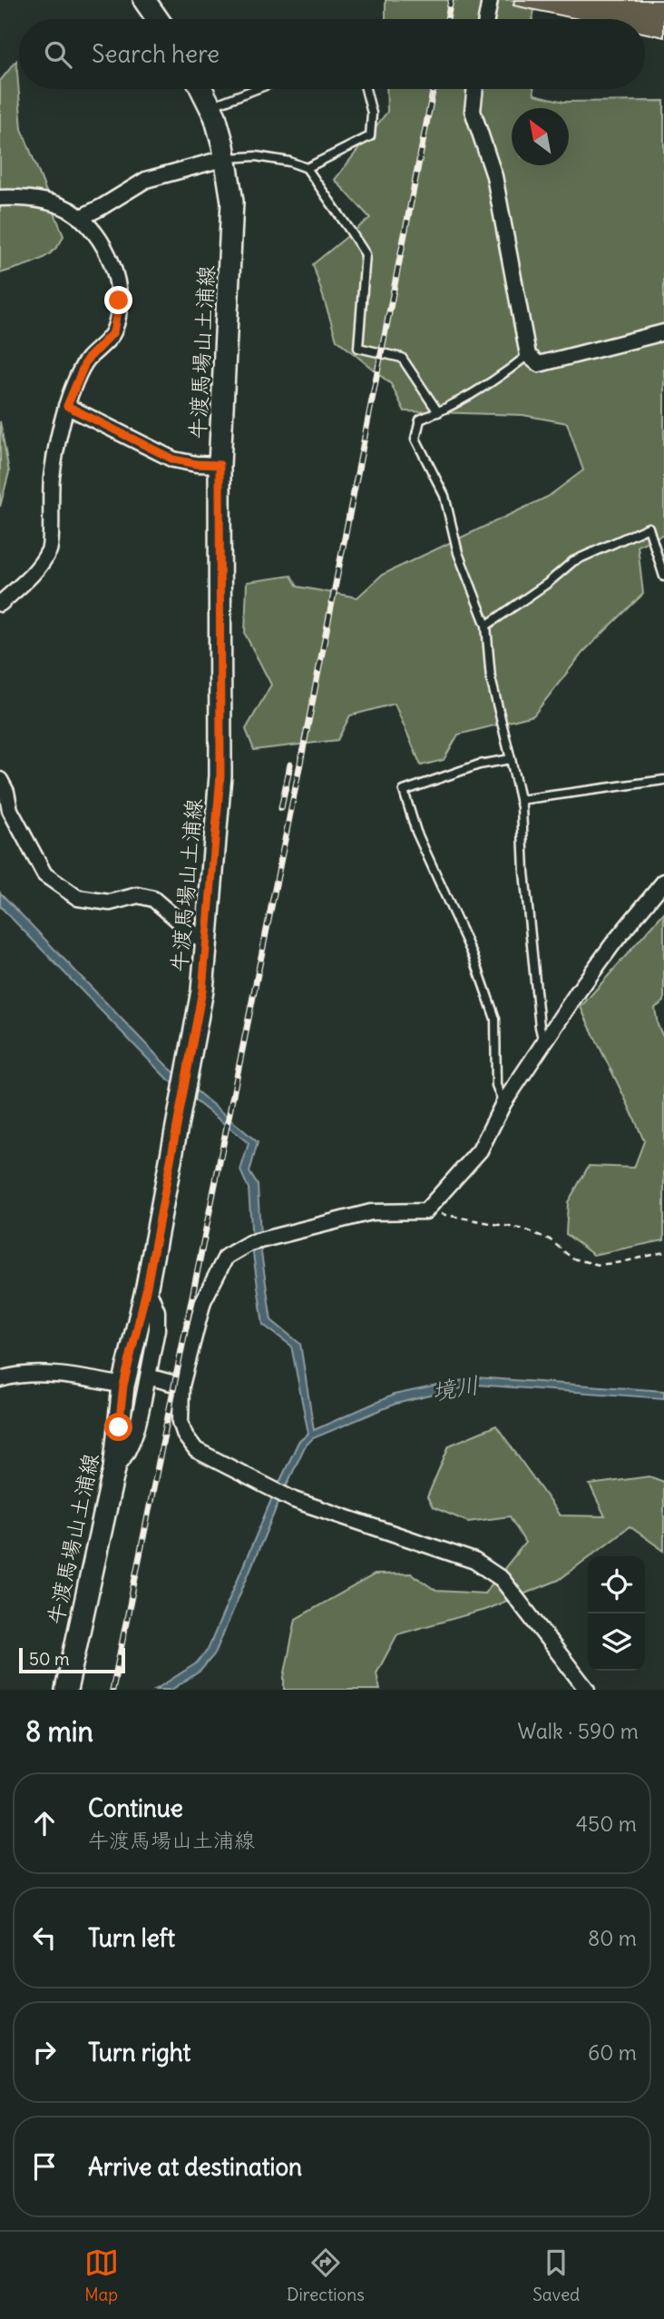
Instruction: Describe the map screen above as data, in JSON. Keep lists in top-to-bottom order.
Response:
{
  "streets": {
    "main road": ["牛渡馬場山土浦線"]
  },
  "water": ["境川"],
  "scale_bar": "50 m",
  "north": "top left",
  "page": {
    "search": "Search here",
    "scale": "50 m",
    "heading": ["8 min", "Walk · 590 m"],
    "list": [
      ["Continue", "牛渡馬場山土浦線", "450 m"],
      ["Turn left", "80 m"],
      ["Turn right", "60 m"],
      "Arrive at destination"
    ],
    "nav": ["Map", "Directions", "Saved"]
  }
}
